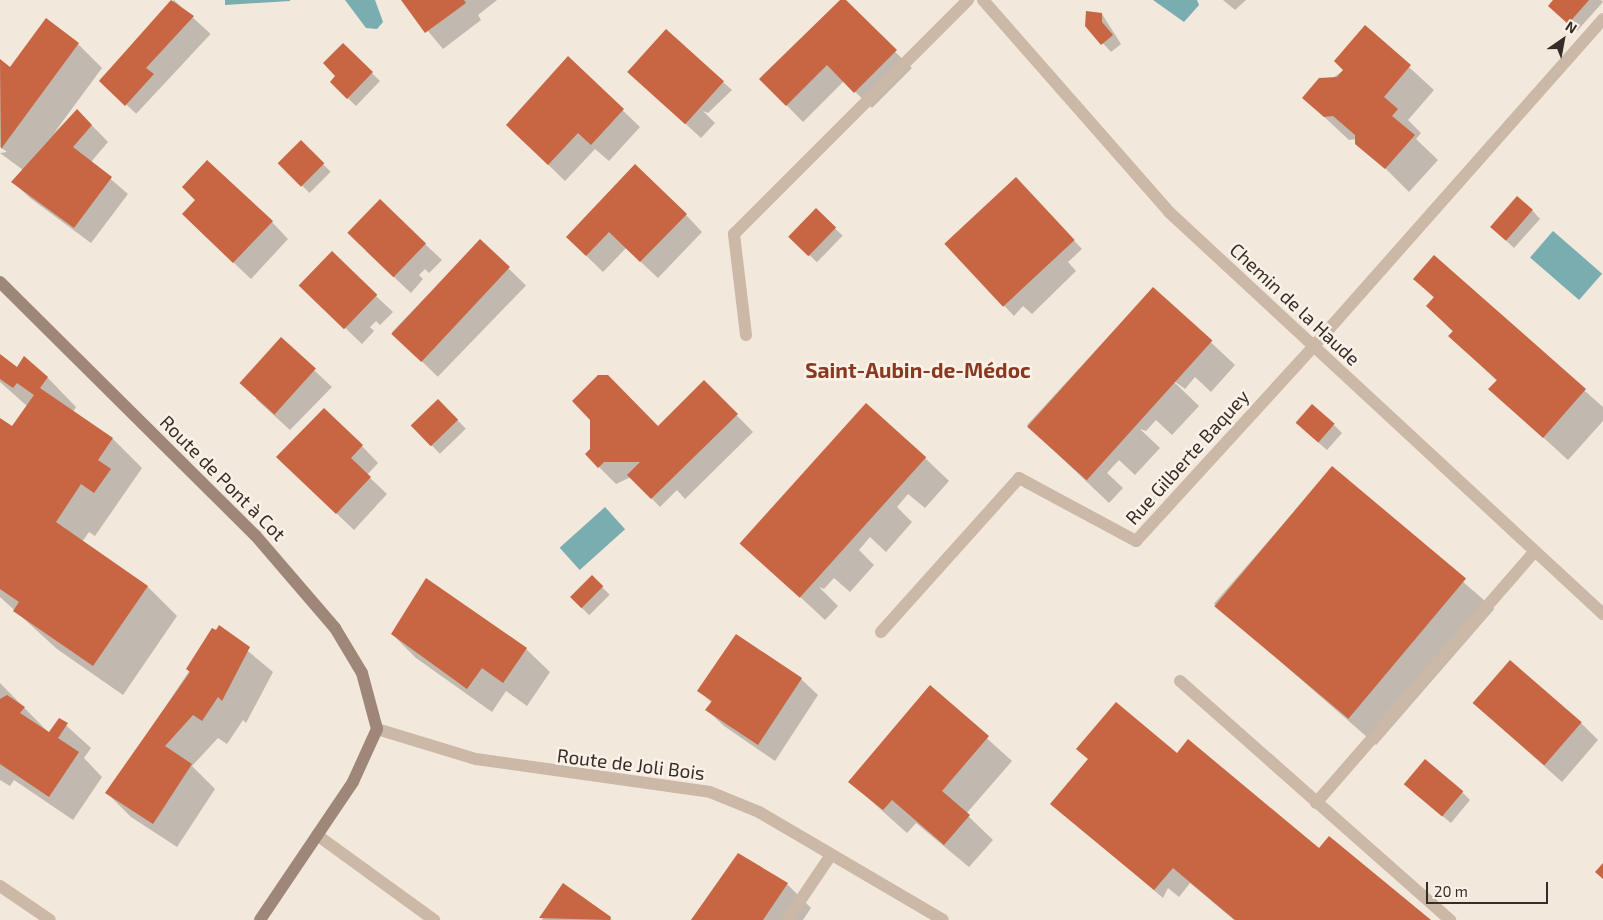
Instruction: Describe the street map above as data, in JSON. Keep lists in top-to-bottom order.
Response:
{
  "streets": {
    "street": [
      "Chemin de la Haude",
      "Rue Gilberte Baquey",
      "Route de Pont à Cot",
      "Route de Joli Bois"
    ]
  },
  "crossings": [
    ["Chemin de la Haude", "Rue Gilberte Baquey"],
    ["Route de Pont à Cot", "Route de Joli Bois"]
  ],
  "districts": ["Saint-Aubin-de-Médoc"],
  "scale_bar": "20 m",
  "north": "top right"
}
